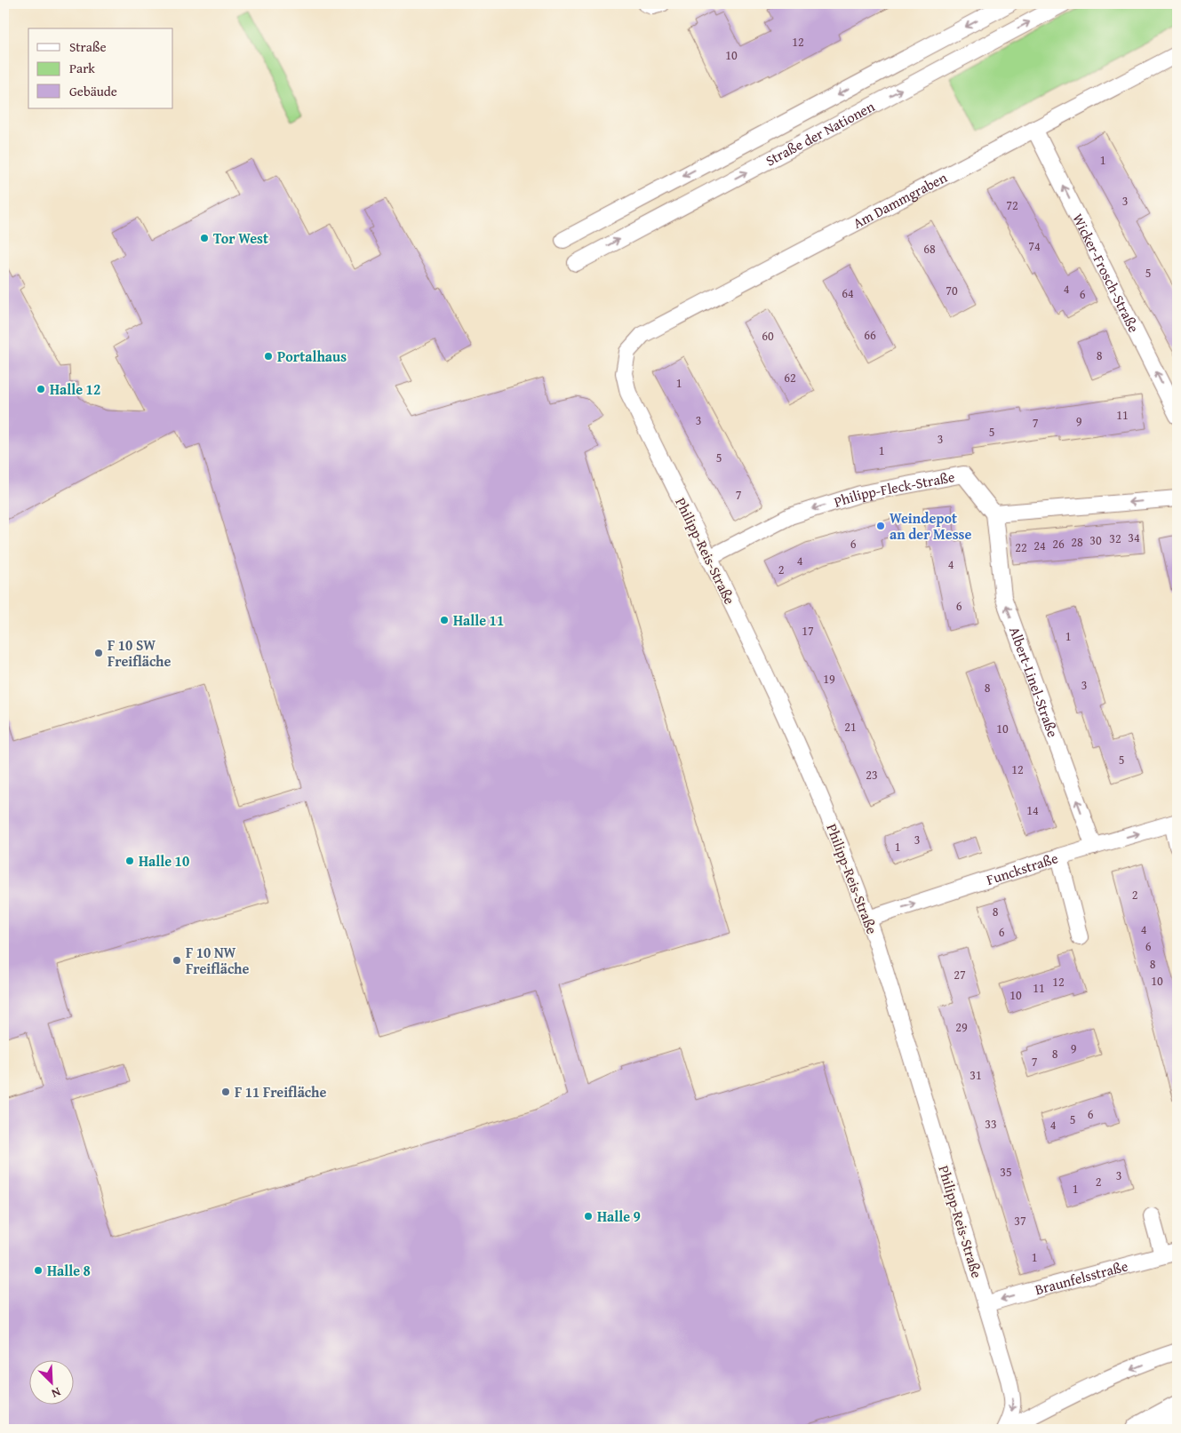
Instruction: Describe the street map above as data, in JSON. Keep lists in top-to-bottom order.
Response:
{
  "streets": {
    "street": [
      "Straße der Nationen",
      "Am Dammgraben",
      "Wicker-Frosch-Straße",
      "Philipp-Fleck-Straße",
      "Philipp-Reis-Straße",
      "Albert-Linel-Straße",
      "Funckstraße",
      "Braunfelsstraße"
    ]
  },
  "crossings": [
    ["Am Dammgraben", "Wicker-Frosch-Straße"],
    ["Am Dammgraben", "Philipp-Reis-Straße"],
    ["Philipp-Fleck-Straße", "Philipp-Reis-Straße"],
    ["Philipp-Fleck-Straße", "Albert-Linel-Straße"],
    ["Philipp-Reis-Straße", "Funckstraße"],
    ["Philipp-Reis-Straße", "Braunfelsstraße"],
    ["Albert-Linel-Straße", "Funckstraße"]
  ],
  "one_way": [
    "Wicker-Frosch-Straße",
    "Philipp-Fleck-Straße",
    "Albert-Linel-Straße",
    "Funckstraße"
  ],
  "places": [
    "Tor West",
    "Portalhaus",
    "Halle 12",
    "Weindepot an der Messe",
    "Halle 11",
    "F 10 SW Freifläche",
    "Halle 10",
    "F 10 NW Freifläche",
    "F 11 Freifläche",
    "Halle 9",
    "Halle 8"
  ],
  "house_numbers": [
    "12",
    "10",
    "1",
    "3",
    "72",
    "74",
    "68",
    "5",
    "4",
    "70",
    "64",
    "6",
    "66",
    "60",
    "8",
    "62",
    "1",
    "11",
    "3",
    "9",
    "7",
    "5",
    "3",
    "1",
    "5",
    "7",
    "34",
    "32",
    "30",
    "28",
    "6",
    "26",
    "24",
    "22",
    "4",
    "4",
    "2",
    "6",
    "17",
    "1",
    "19",
    "3",
    "8",
    "21",
    "10",
    "5",
    "12",
    "23",
    "14",
    "3",
    "1",
    "2",
    "8",
    "4",
    "6",
    "6",
    "8",
    "27",
    "10",
    "12",
    "11",
    "10",
    "29",
    "9",
    "8",
    "7",
    "31",
    "6",
    "5",
    "33",
    "4",
    "35",
    "3",
    "2",
    "1",
    "37",
    "1"
  ],
  "legend": ["Straße", "Park", "Gebäude"],
  "north": "bottom right"
}
